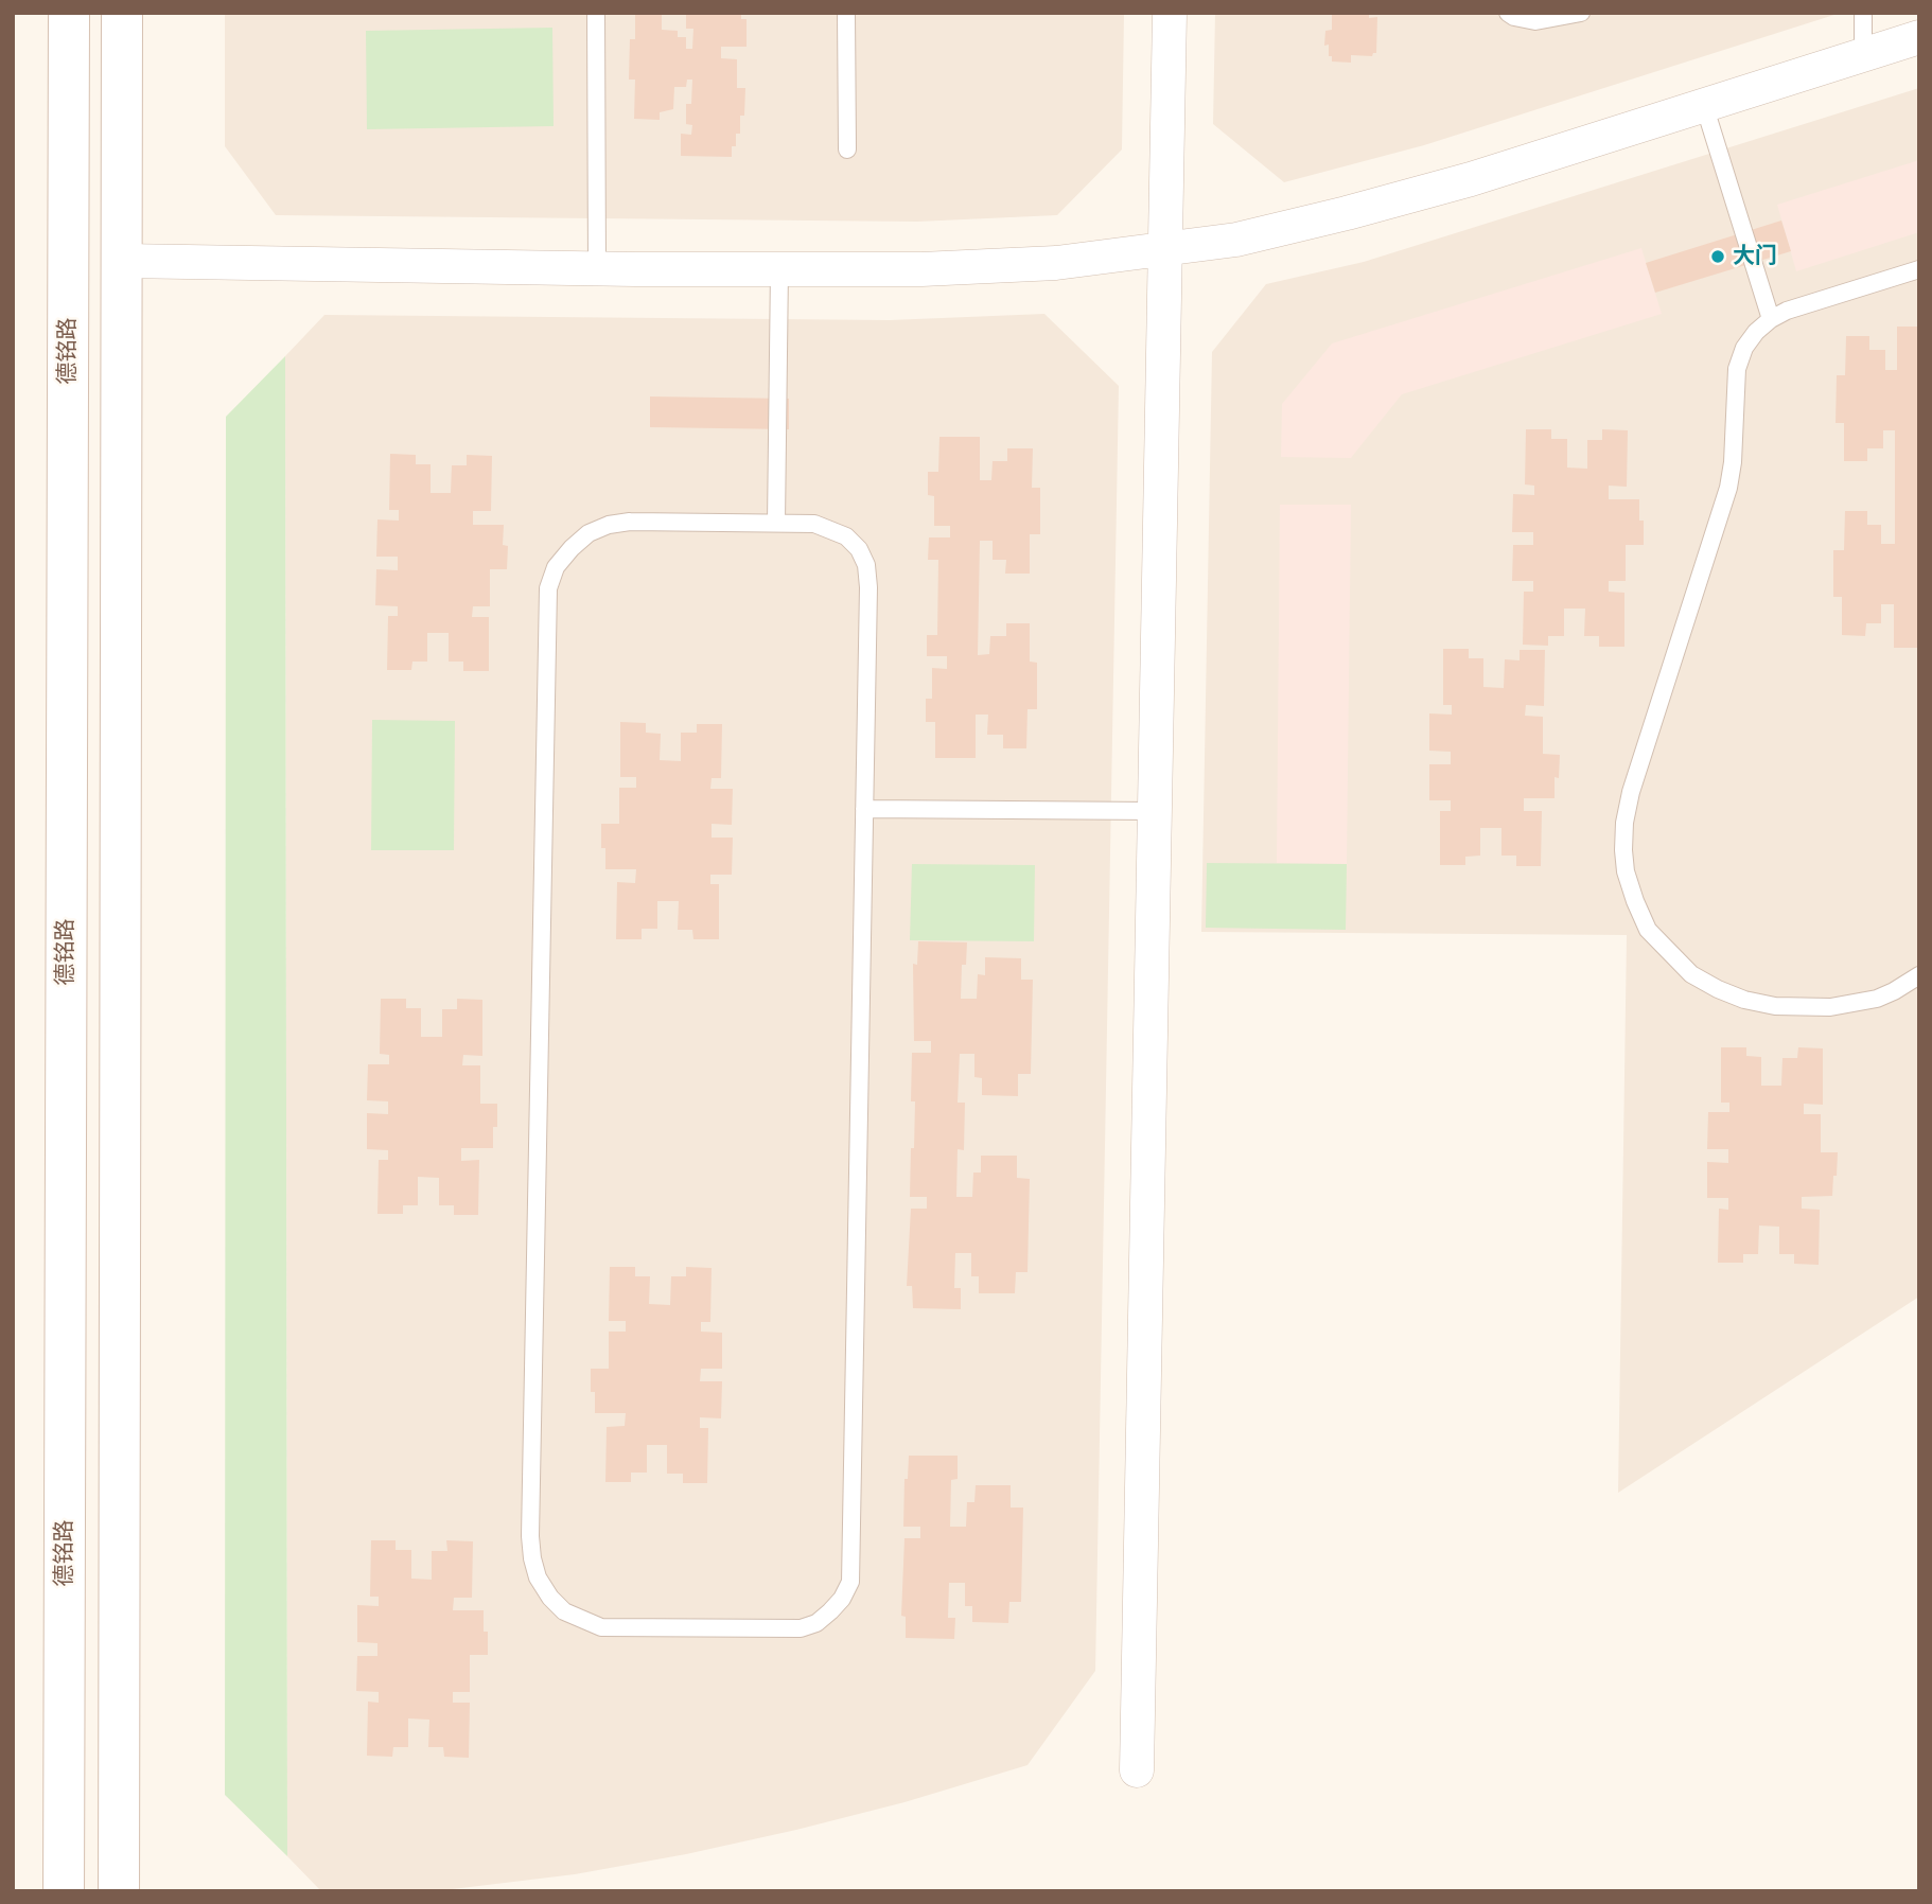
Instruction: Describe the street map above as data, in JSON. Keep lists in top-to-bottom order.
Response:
{
  "streets": {
    "street": ["德铭路"]
  },
  "places": ["大门"]
}
